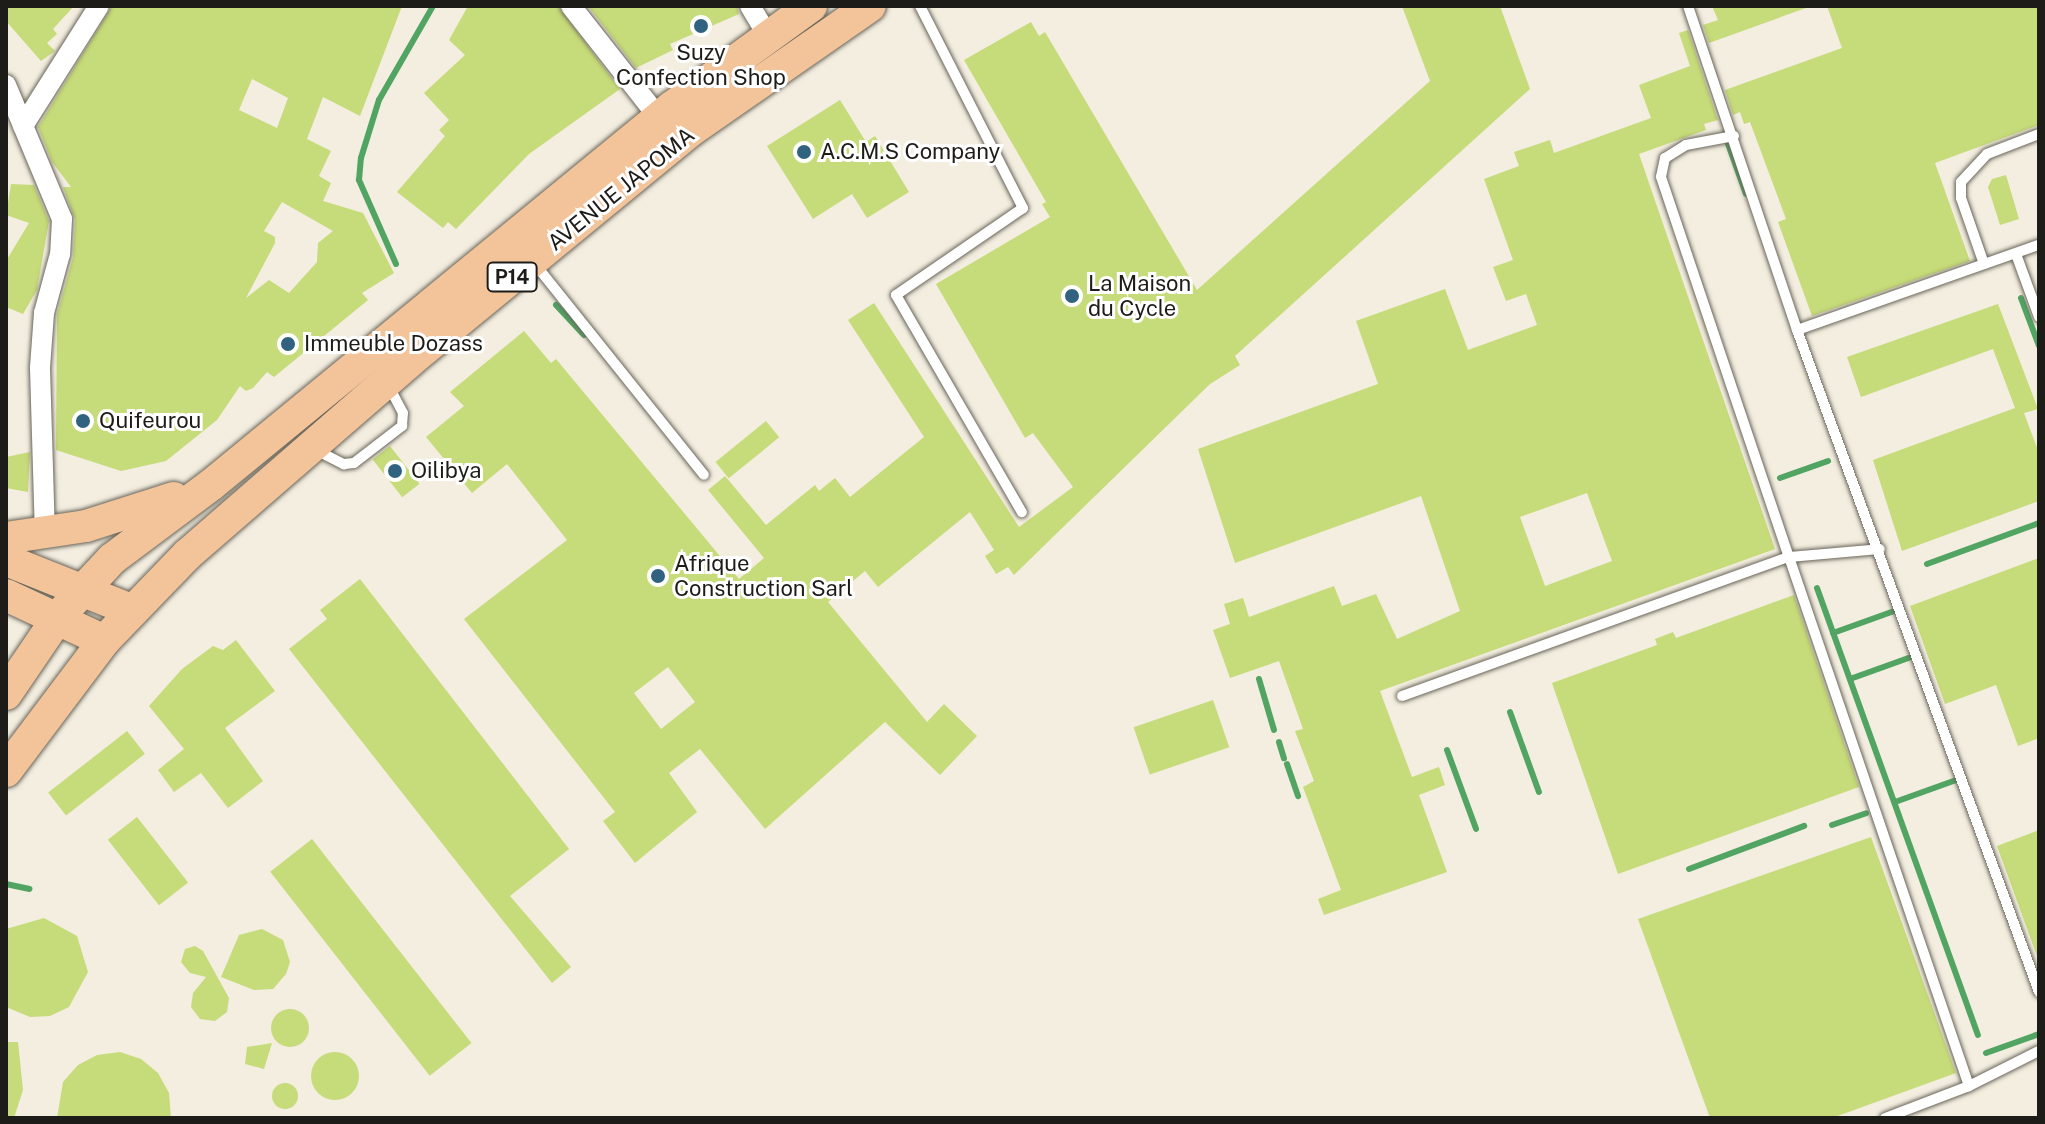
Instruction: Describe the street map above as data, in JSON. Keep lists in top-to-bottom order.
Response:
{
  "streets": {
    "main road": ["AVENUE JAPOMA", "P14"]
  },
  "crossings": [
    ["AVENUE JAPOMA", "P14"]
  ],
  "places": [
    "Suzy Confection Shop",
    "A.C.M.S Company",
    "La Maison du Cycle",
    "Immeuble Dozass",
    "Quifeurou",
    "Oilibya",
    "Afrique Construction Sarl"
  ]
}
